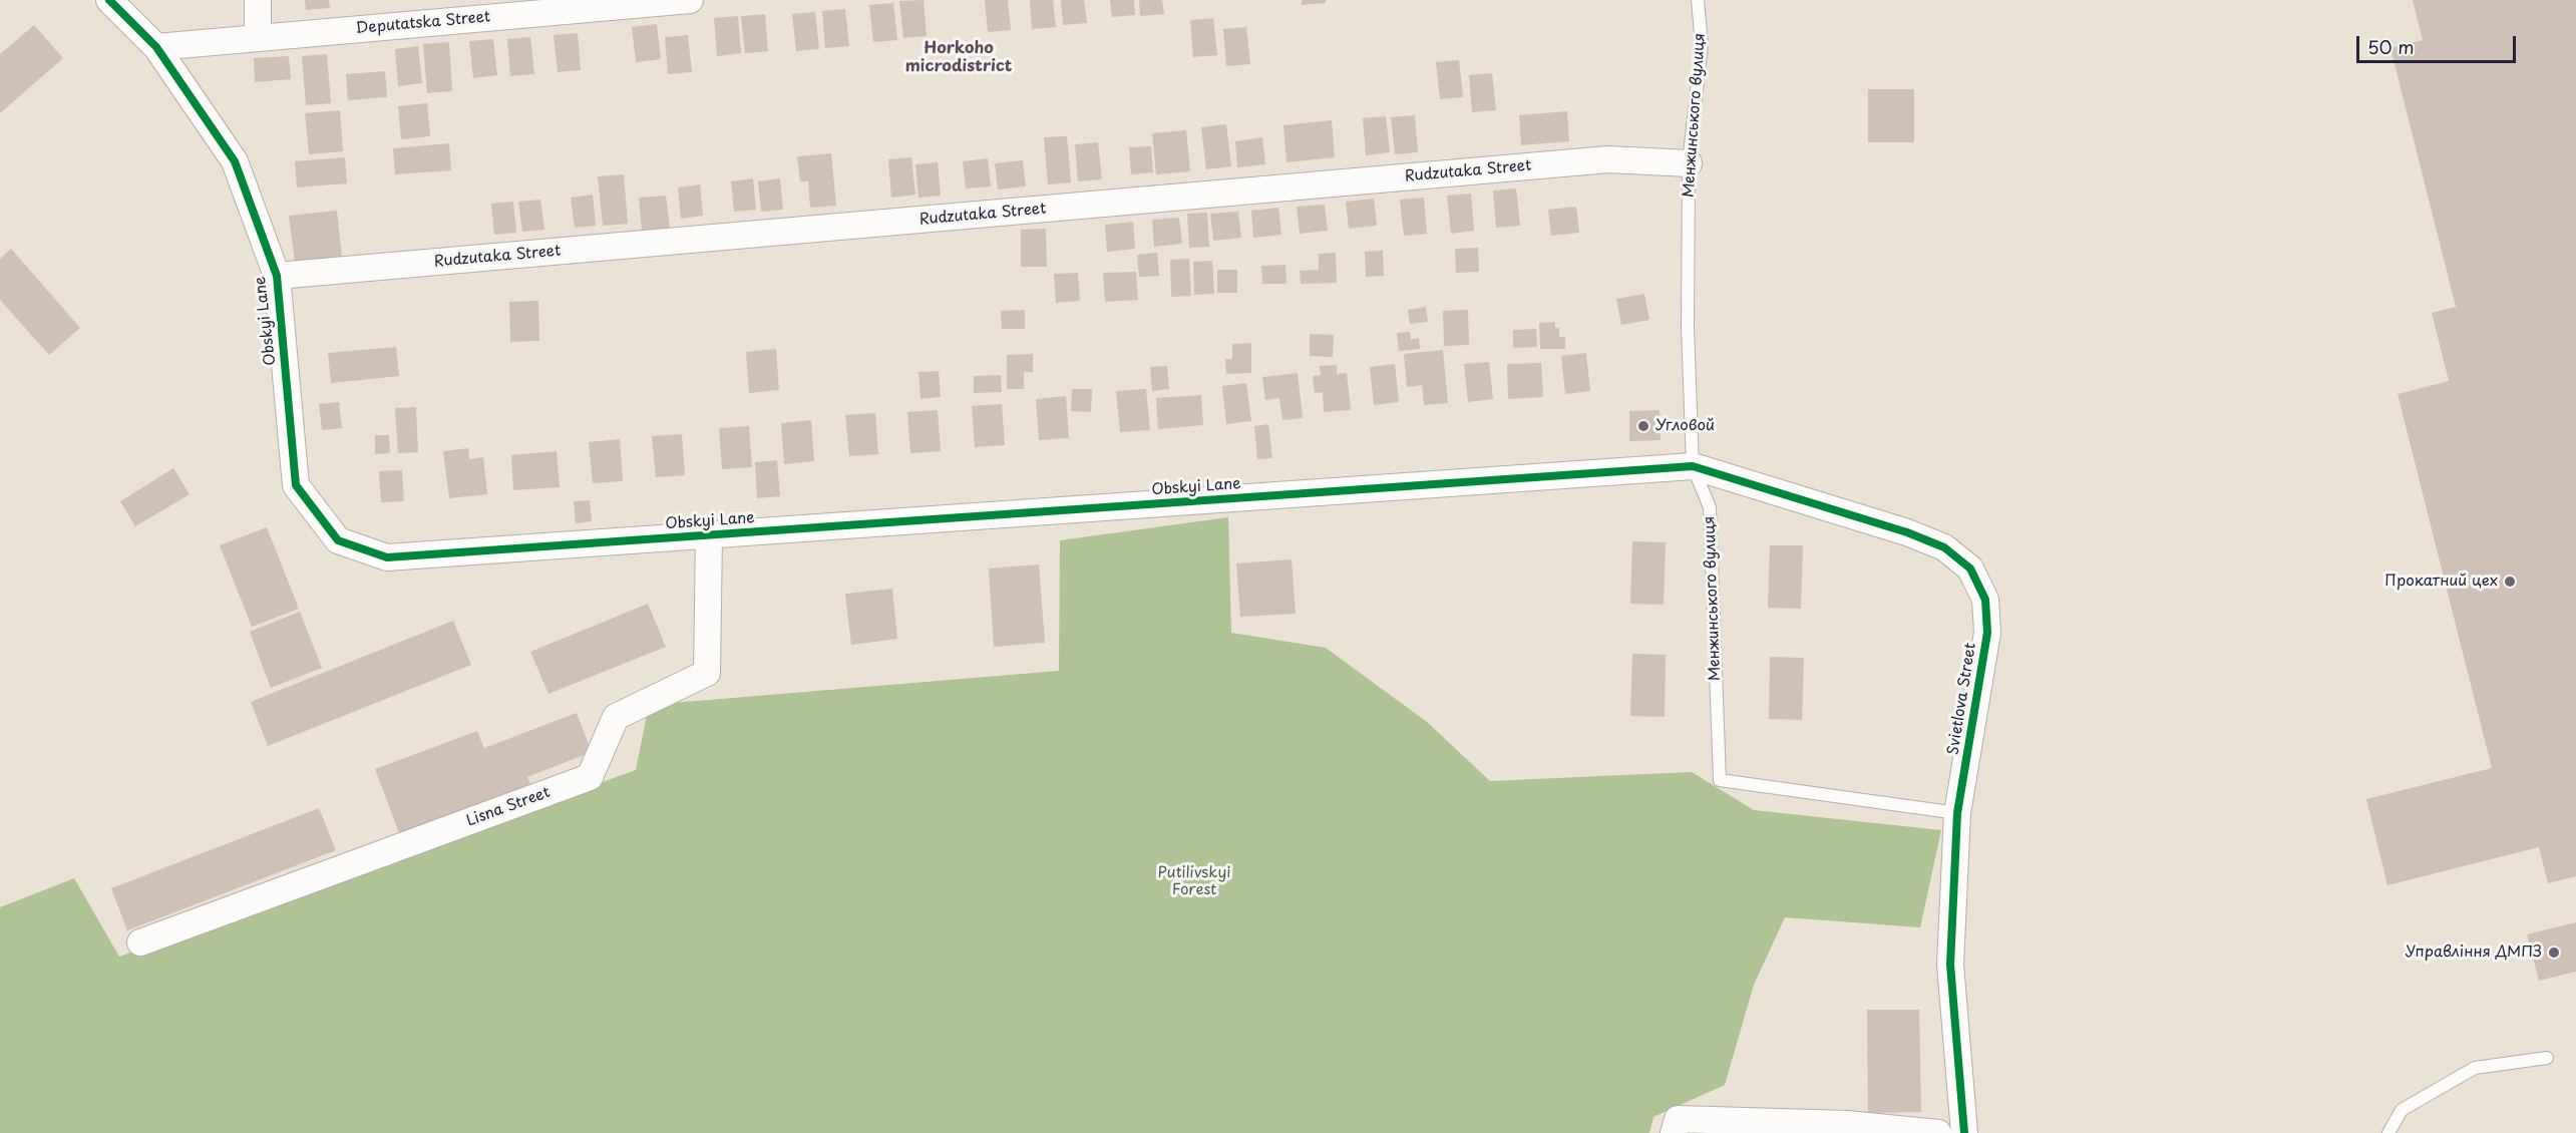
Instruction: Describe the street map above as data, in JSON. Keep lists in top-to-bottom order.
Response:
{
  "streets": {
    "street": [
      "Deputatska Street",
      "Rudzutaka Street",
      "Obskyi Lane",
      "Svietlova Street",
      "Lisna Street"
    ],
    "lane": ["Менжинського вулиця"]
  },
  "crossings": [
    ["Deputatska Street", "Obskyi Lane"],
    ["Менжинського вулиця", "Rudzutaka Street"],
    ["Менжинського вулиця", "Obskyi Lane"],
    ["Менжинського вулиця", "Svietlova Street"],
    ["Rudzutaka Street", "Obskyi Lane"],
    ["Obskyi Lane", "Svietlova Street"],
    ["Obskyi Lane", "Lisna Street"]
  ],
  "districts": ["Horkoho microdistrict"],
  "parks": ["Putilivskyi Forest"],
  "places": ["Угловой", "Прокатний цех", "Управління ДМПЗ"],
  "scale_bar": "50 m"
}
